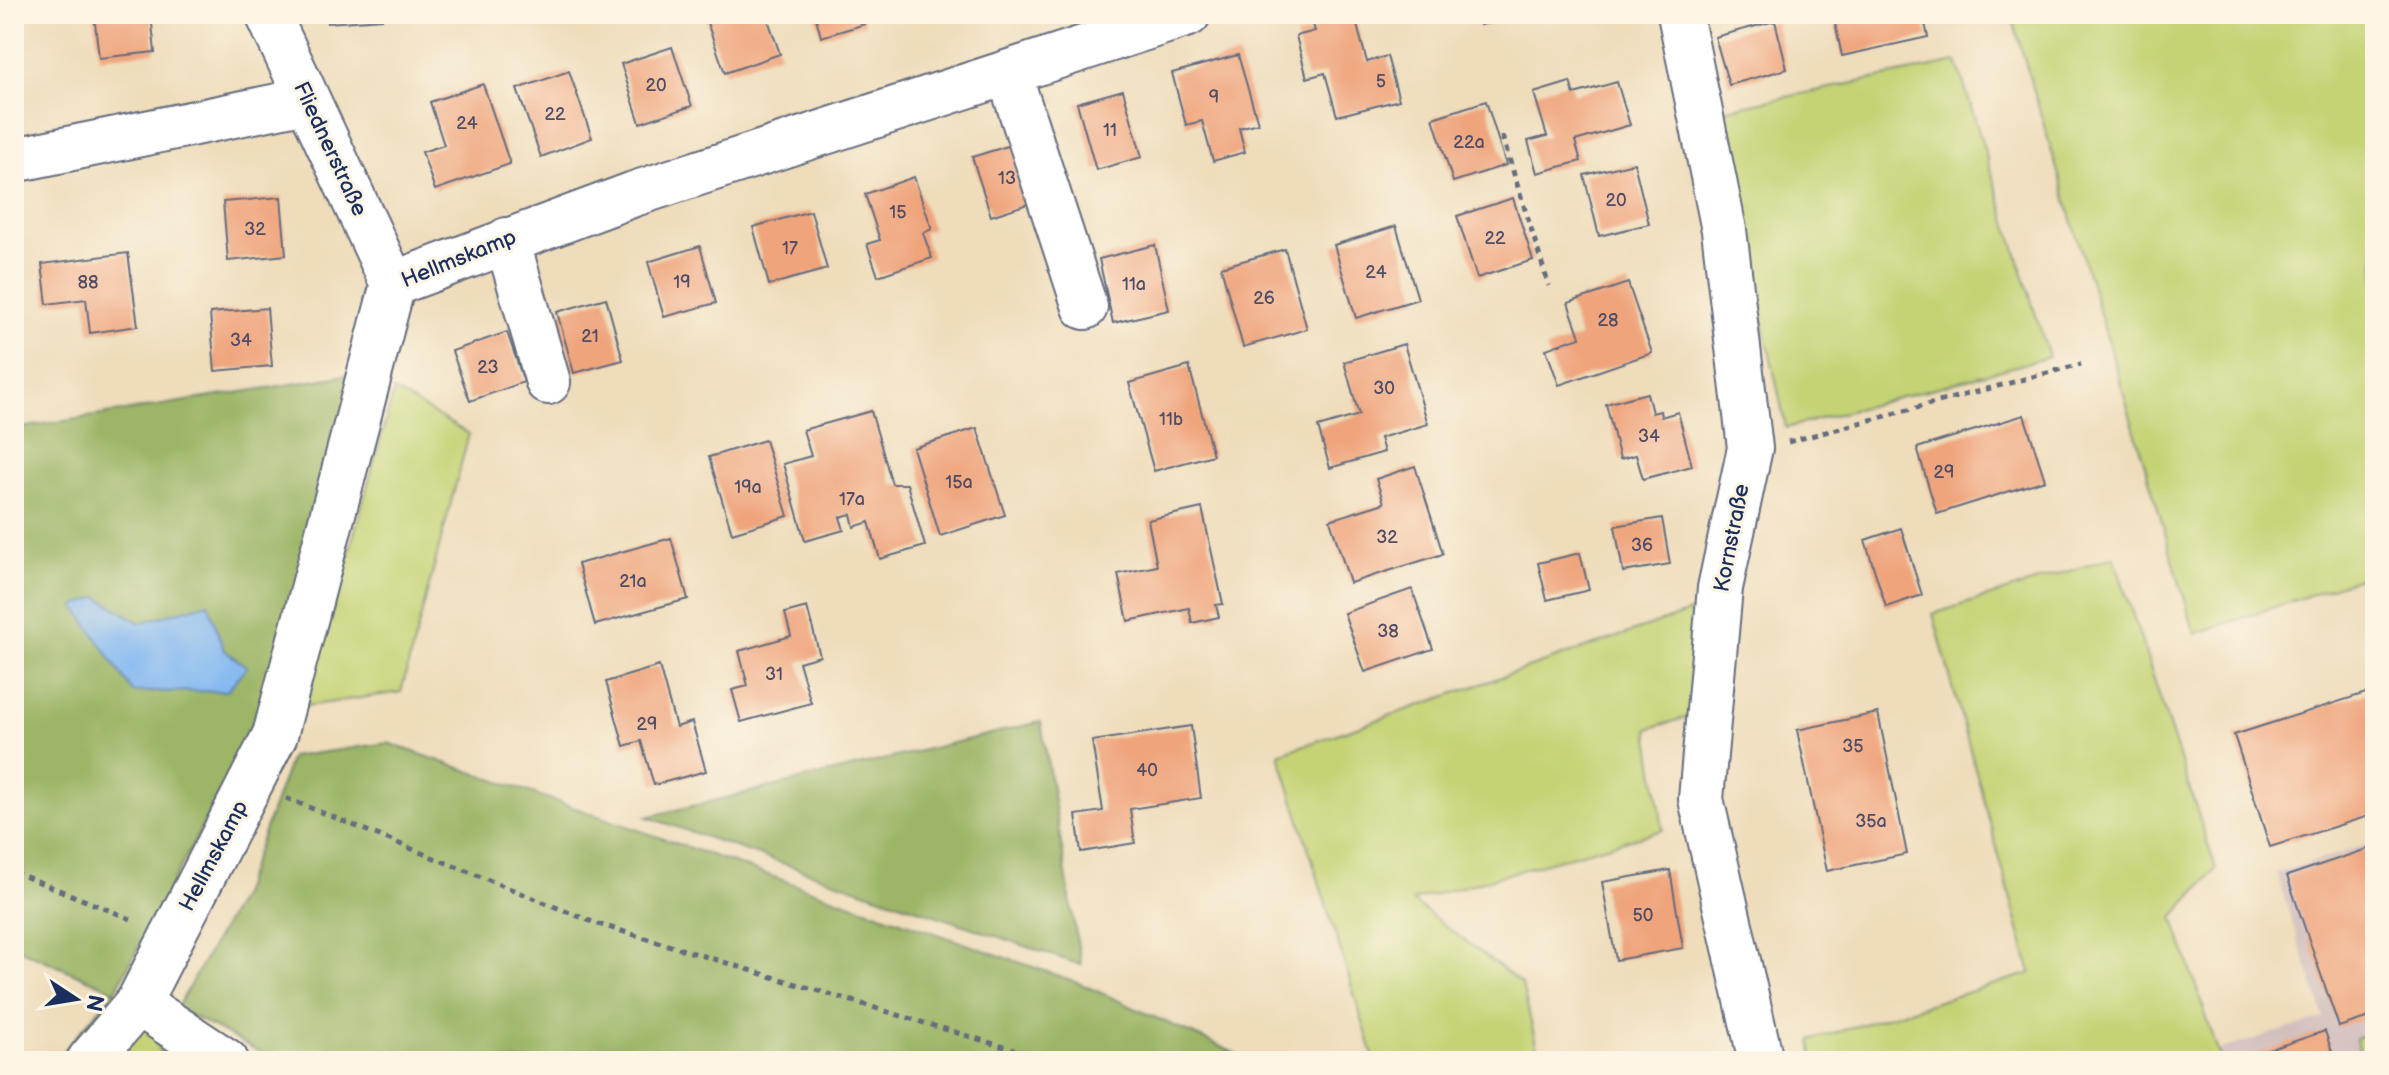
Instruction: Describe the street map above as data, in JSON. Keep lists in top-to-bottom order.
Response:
{
  "streets": {
    "street": ["Fliednerstraße", "Hellmskamp", "Kornstraße"]
  },
  "crossings": [
    ["Fliednerstraße", "Hellmskamp"]
  ],
  "house_numbers": [
    "5",
    "20",
    "9",
    "22",
    "24",
    "11",
    "22a",
    "13",
    "20",
    "15",
    "32",
    "22",
    "17",
    "24",
    "88",
    "19",
    "11a",
    "26",
    "28",
    "21",
    "34",
    "23",
    "30",
    "11b",
    "34",
    "29",
    "15a",
    "19a",
    "17a",
    "32",
    "36",
    "21a",
    "38",
    "31",
    "29",
    "35",
    "40",
    "35a",
    "50"
  ],
  "north": "right"
}
